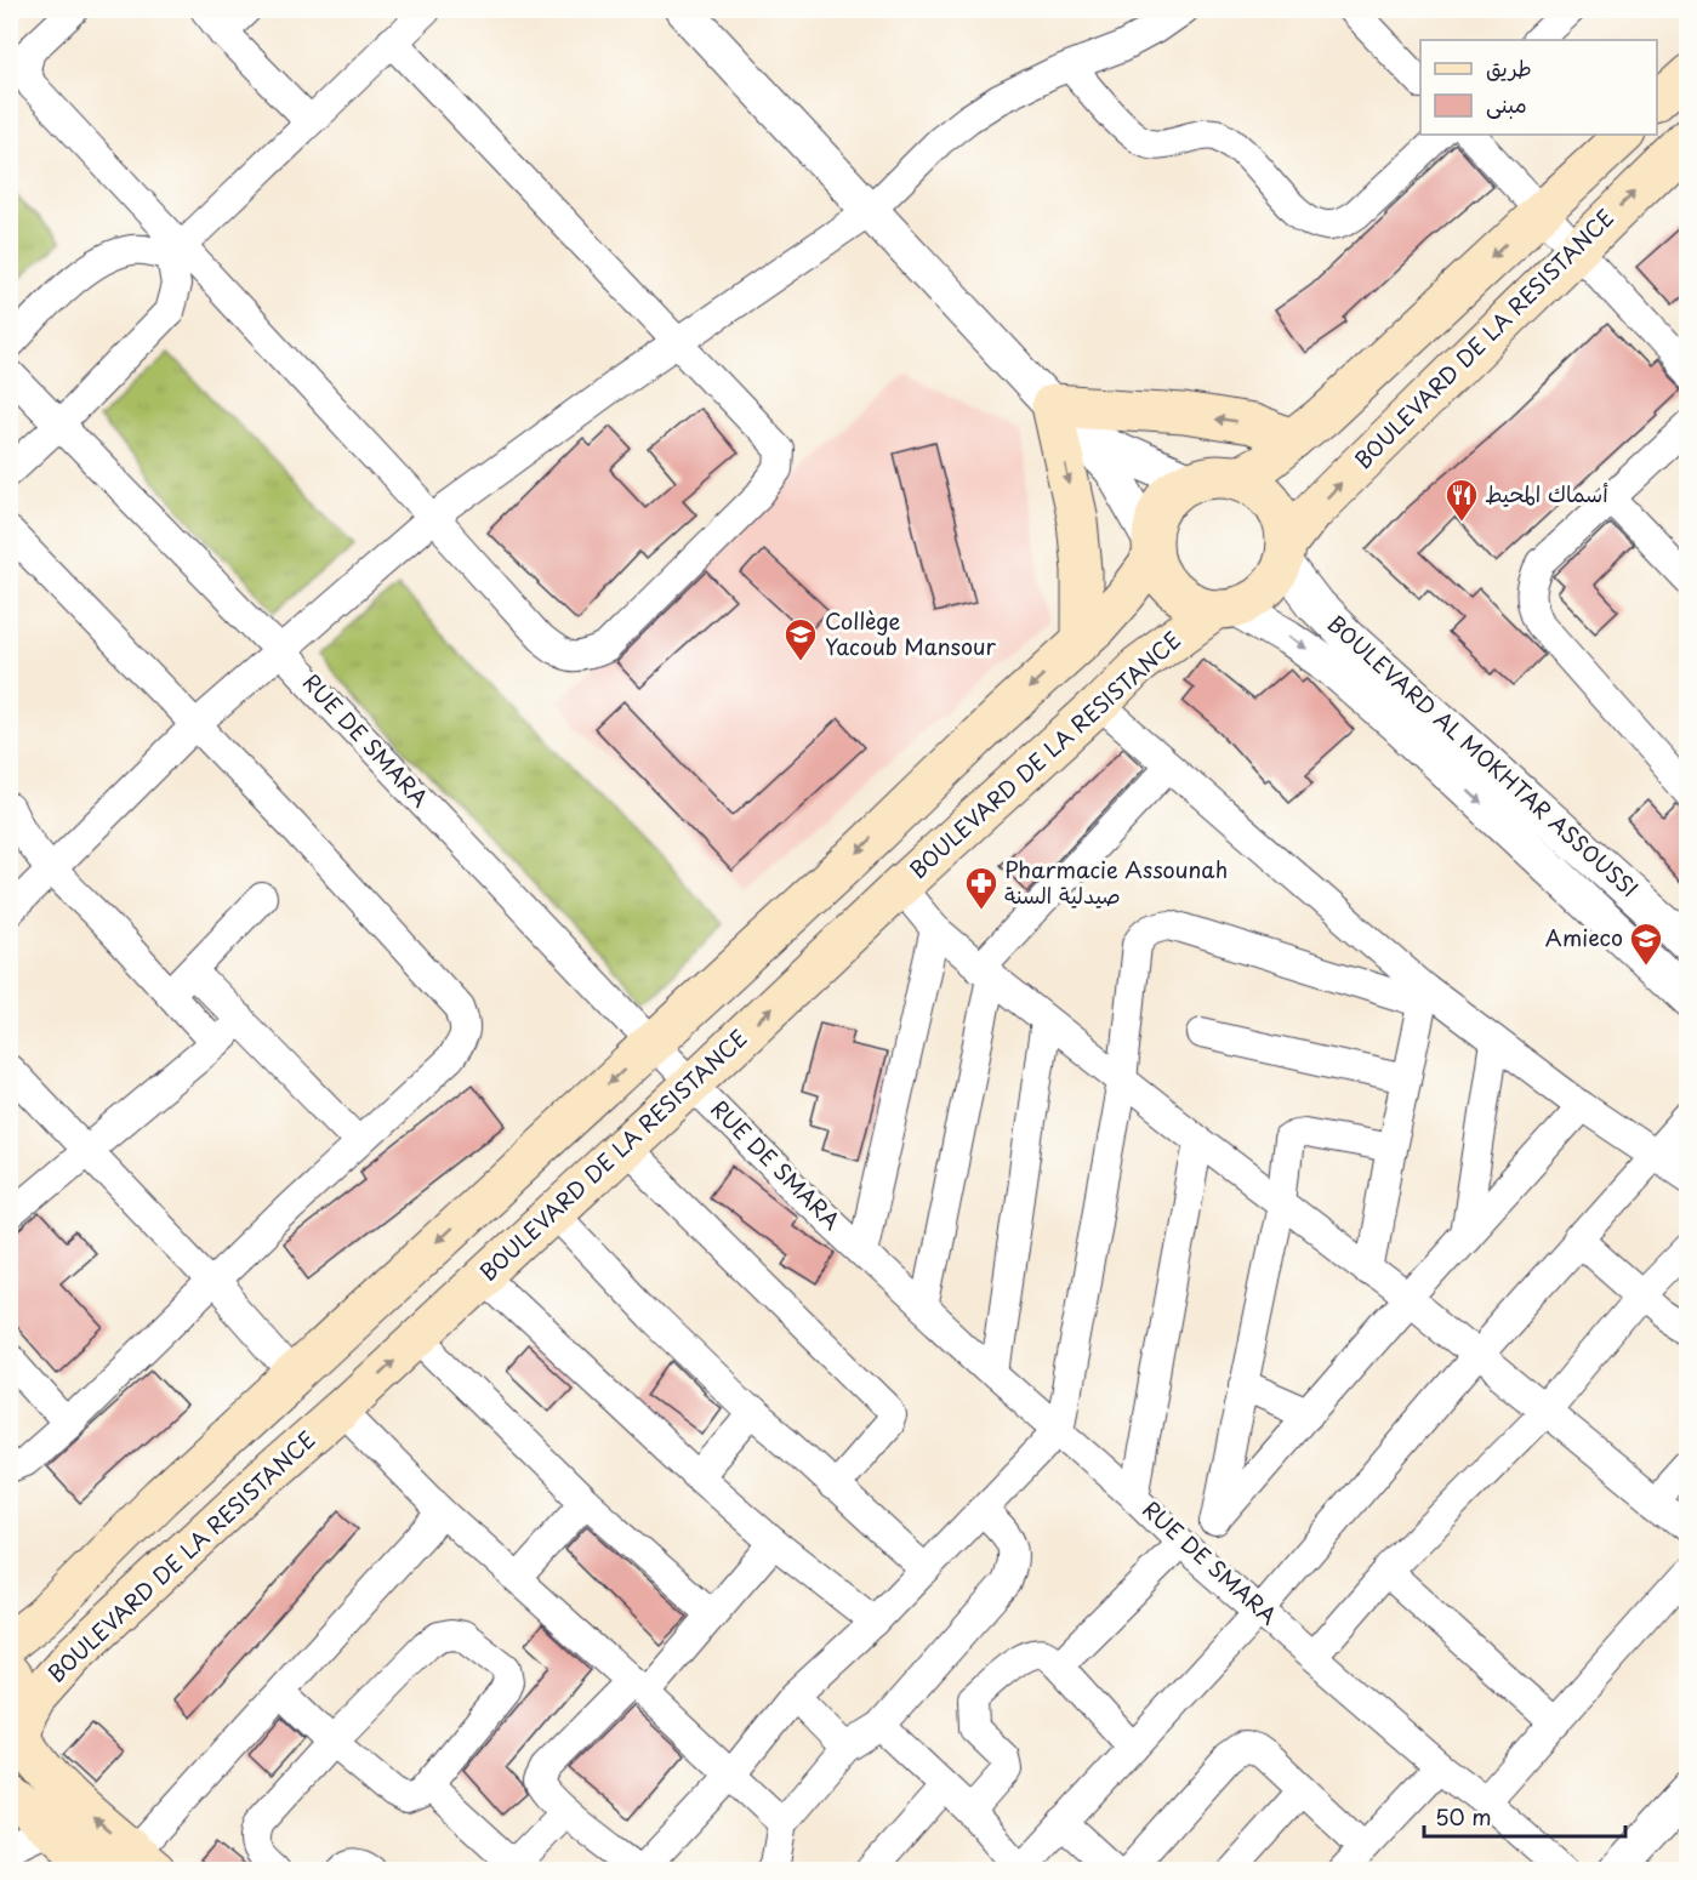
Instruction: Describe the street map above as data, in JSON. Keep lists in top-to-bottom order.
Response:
{
  "streets": {
    "main road": ["BOULEVARD DE LA RESISTANCE"],
    "street": ["RUE DE SMARA", "BOULEVARD AL MOKHTAR ASSOUSSI"]
  },
  "crossings": [
    ["BOULEVARD DE LA RESISTANCE", "RUE DE SMARA"],
    ["BOULEVARD DE LA RESISTANCE", "BOULEVARD AL MOKHTAR ASSOUSSI"]
  ],
  "places": {
    "restaurant": ["أسماك المحيط"],
    "school or university": ["Collège Yacoub Mansour", "Amieco"],
    "pharmacy": ["Pharmacie Assounah صيدلية السنة"]
  },
  "legend": ["طريق", "مبنى"],
  "scale_bar": "50 m"
}
